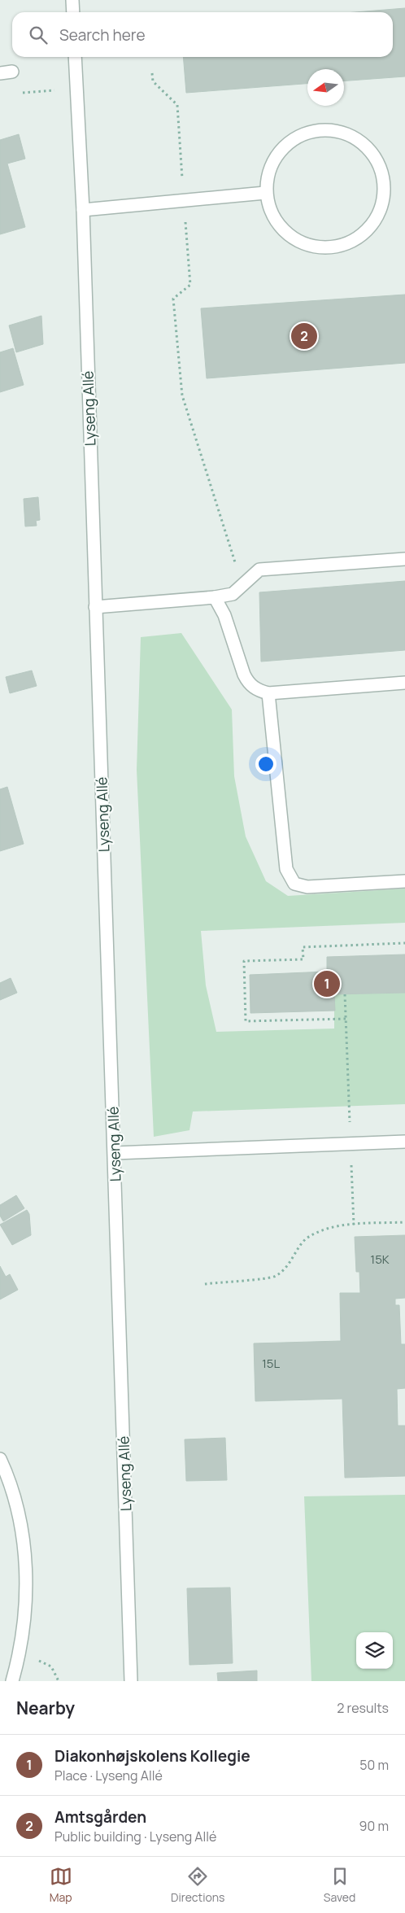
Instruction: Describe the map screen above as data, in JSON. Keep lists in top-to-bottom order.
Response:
{
  "streets": {
    "street": ["Lyseng Allé"]
  },
  "house_numbers": ["15K", "15L"],
  "north": "left",
  "page": {
    "search": "Search here",
    "pins": ["2", "1"],
    "heading": ["Nearby", "2 results"],
    "list": [
      {
        "mark": "1",
        "name": "Diakonhøjskolens Kollegie",
        "note": "Place · Lyseng Allé",
        "value": "50 m"
      },
      {
        "mark": "2",
        "name": "Amtsgården",
        "note": "Public building · Lyseng Allé",
        "value": "90 m"
      }
    ],
    "nav": ["Map", "Directions", "Saved"]
  }
}
